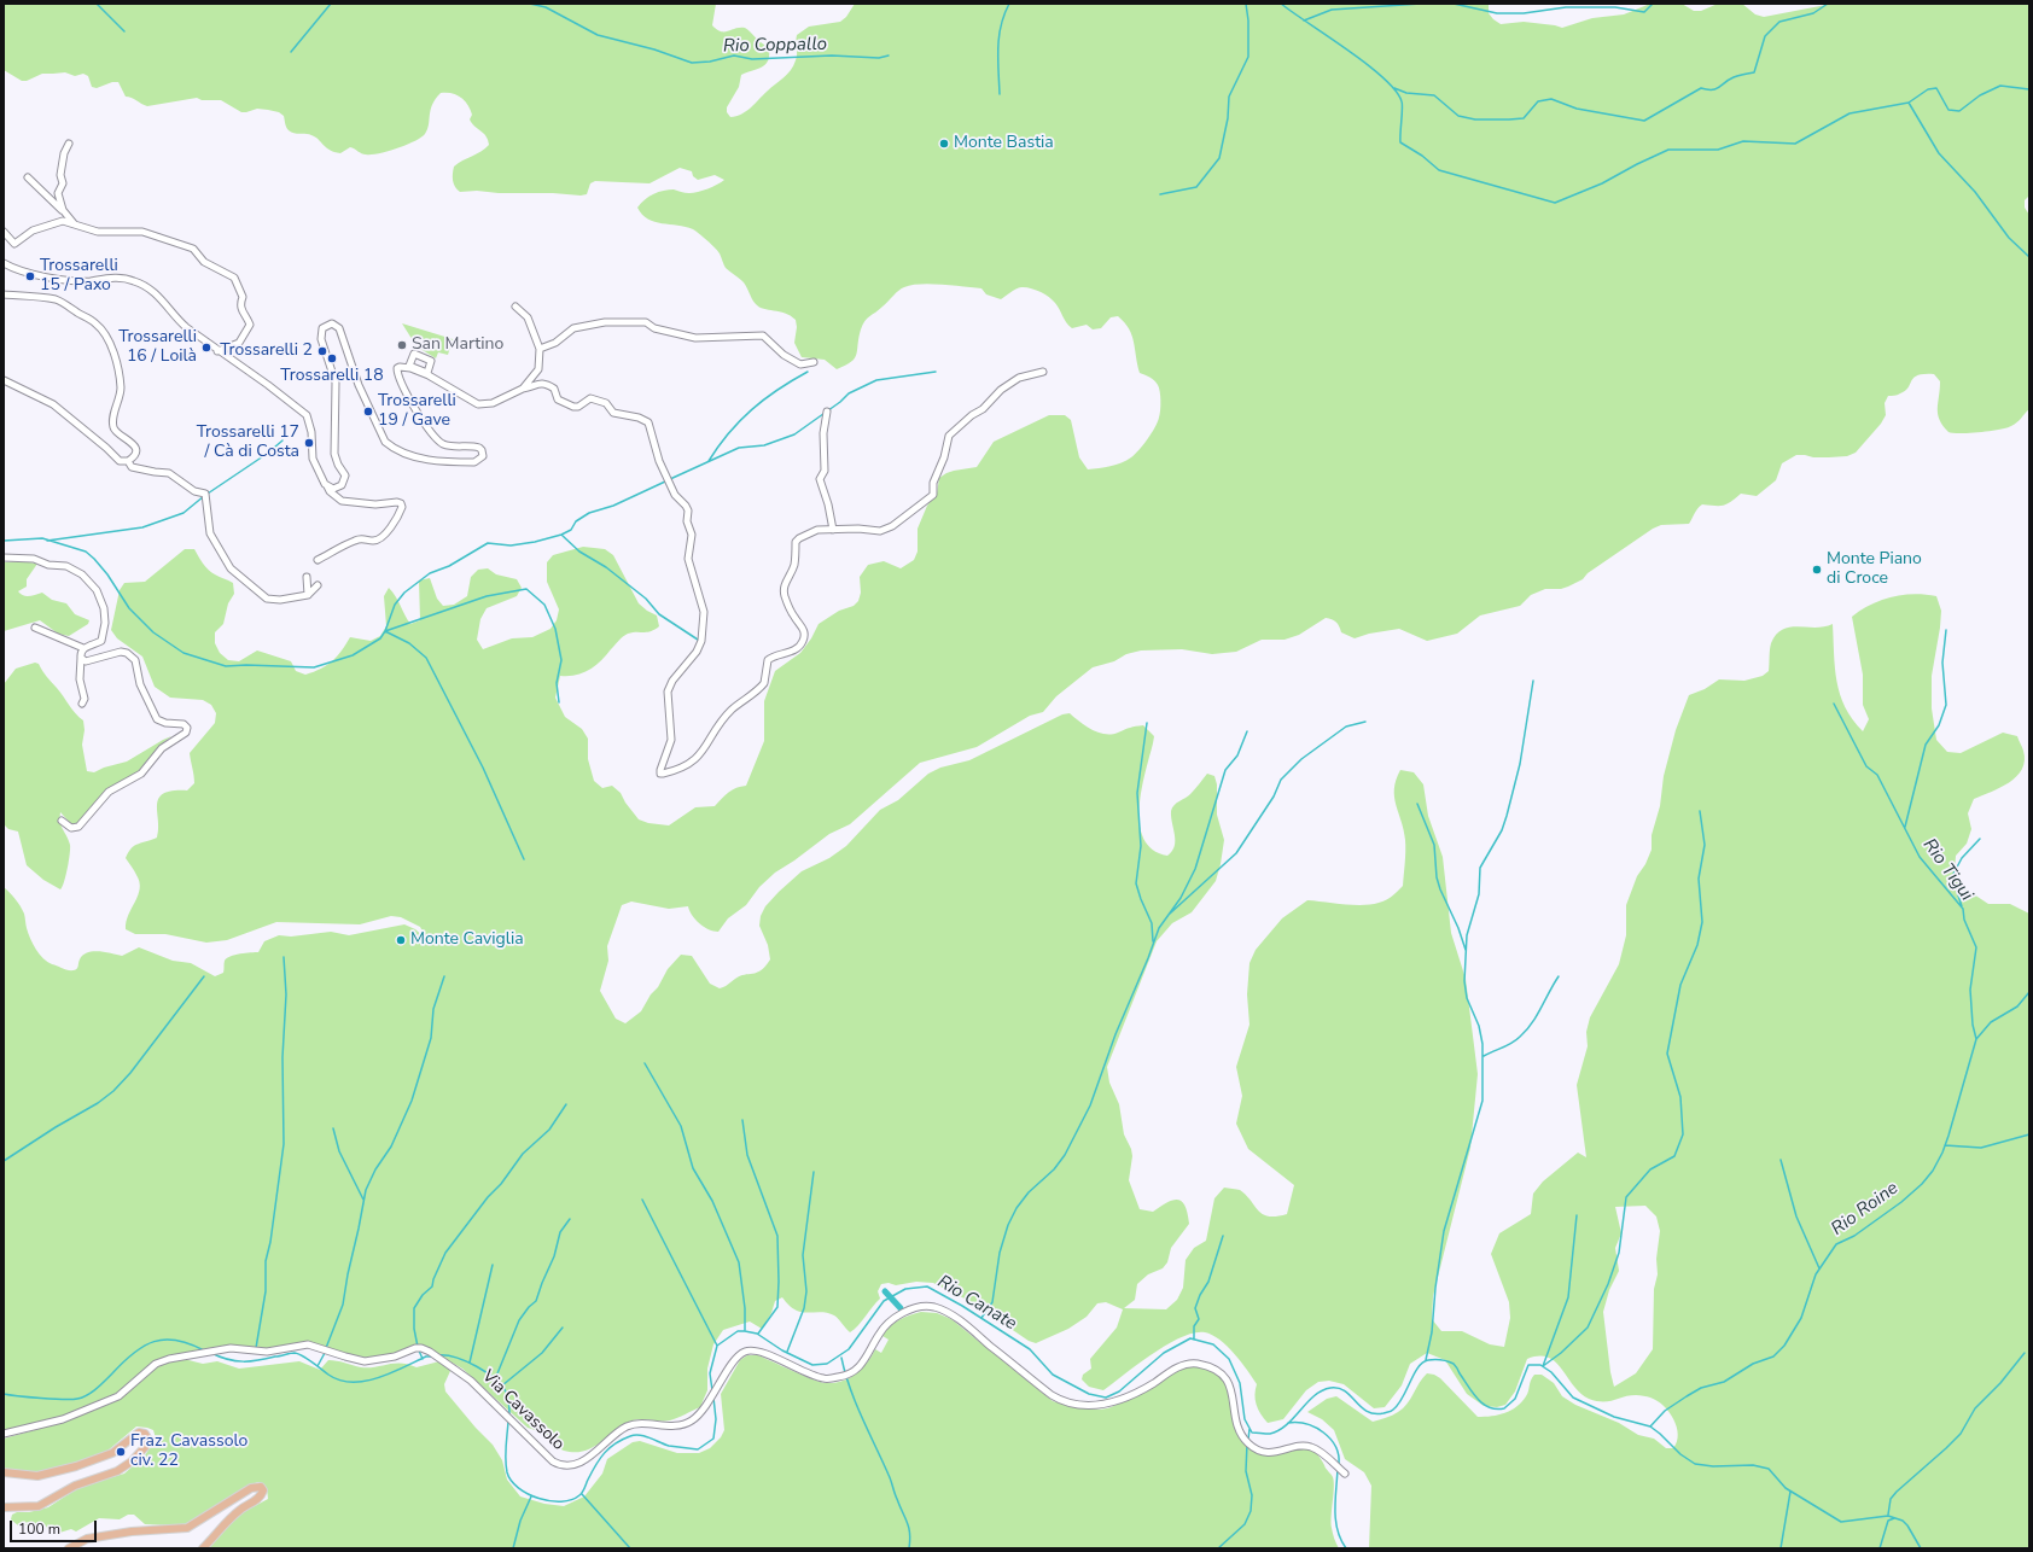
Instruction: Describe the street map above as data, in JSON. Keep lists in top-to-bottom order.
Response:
{
  "streets": {
    "street": ["Via Cavassolo"]
  },
  "water": [
    "Rio Coppallo",
    "Rio Tigui",
    "Rio Roine",
    "Rio Canate"
  ],
  "places": [
    "Monte Bastia",
    "Trossarelli 15 / Paxo",
    "San Martino",
    "Trossarelli 16 / Loilà",
    "Trossarelli 2",
    "Trossarelli 18",
    "Trossarelli 19 / Gave",
    "Trossarelli 17 / Cà di Costa",
    "Monte Piano di Croce",
    "Monte Caviglia",
    "Fraz. Cavassolo civ. 22"
  ],
  "scale_bar": "100 m"
}
